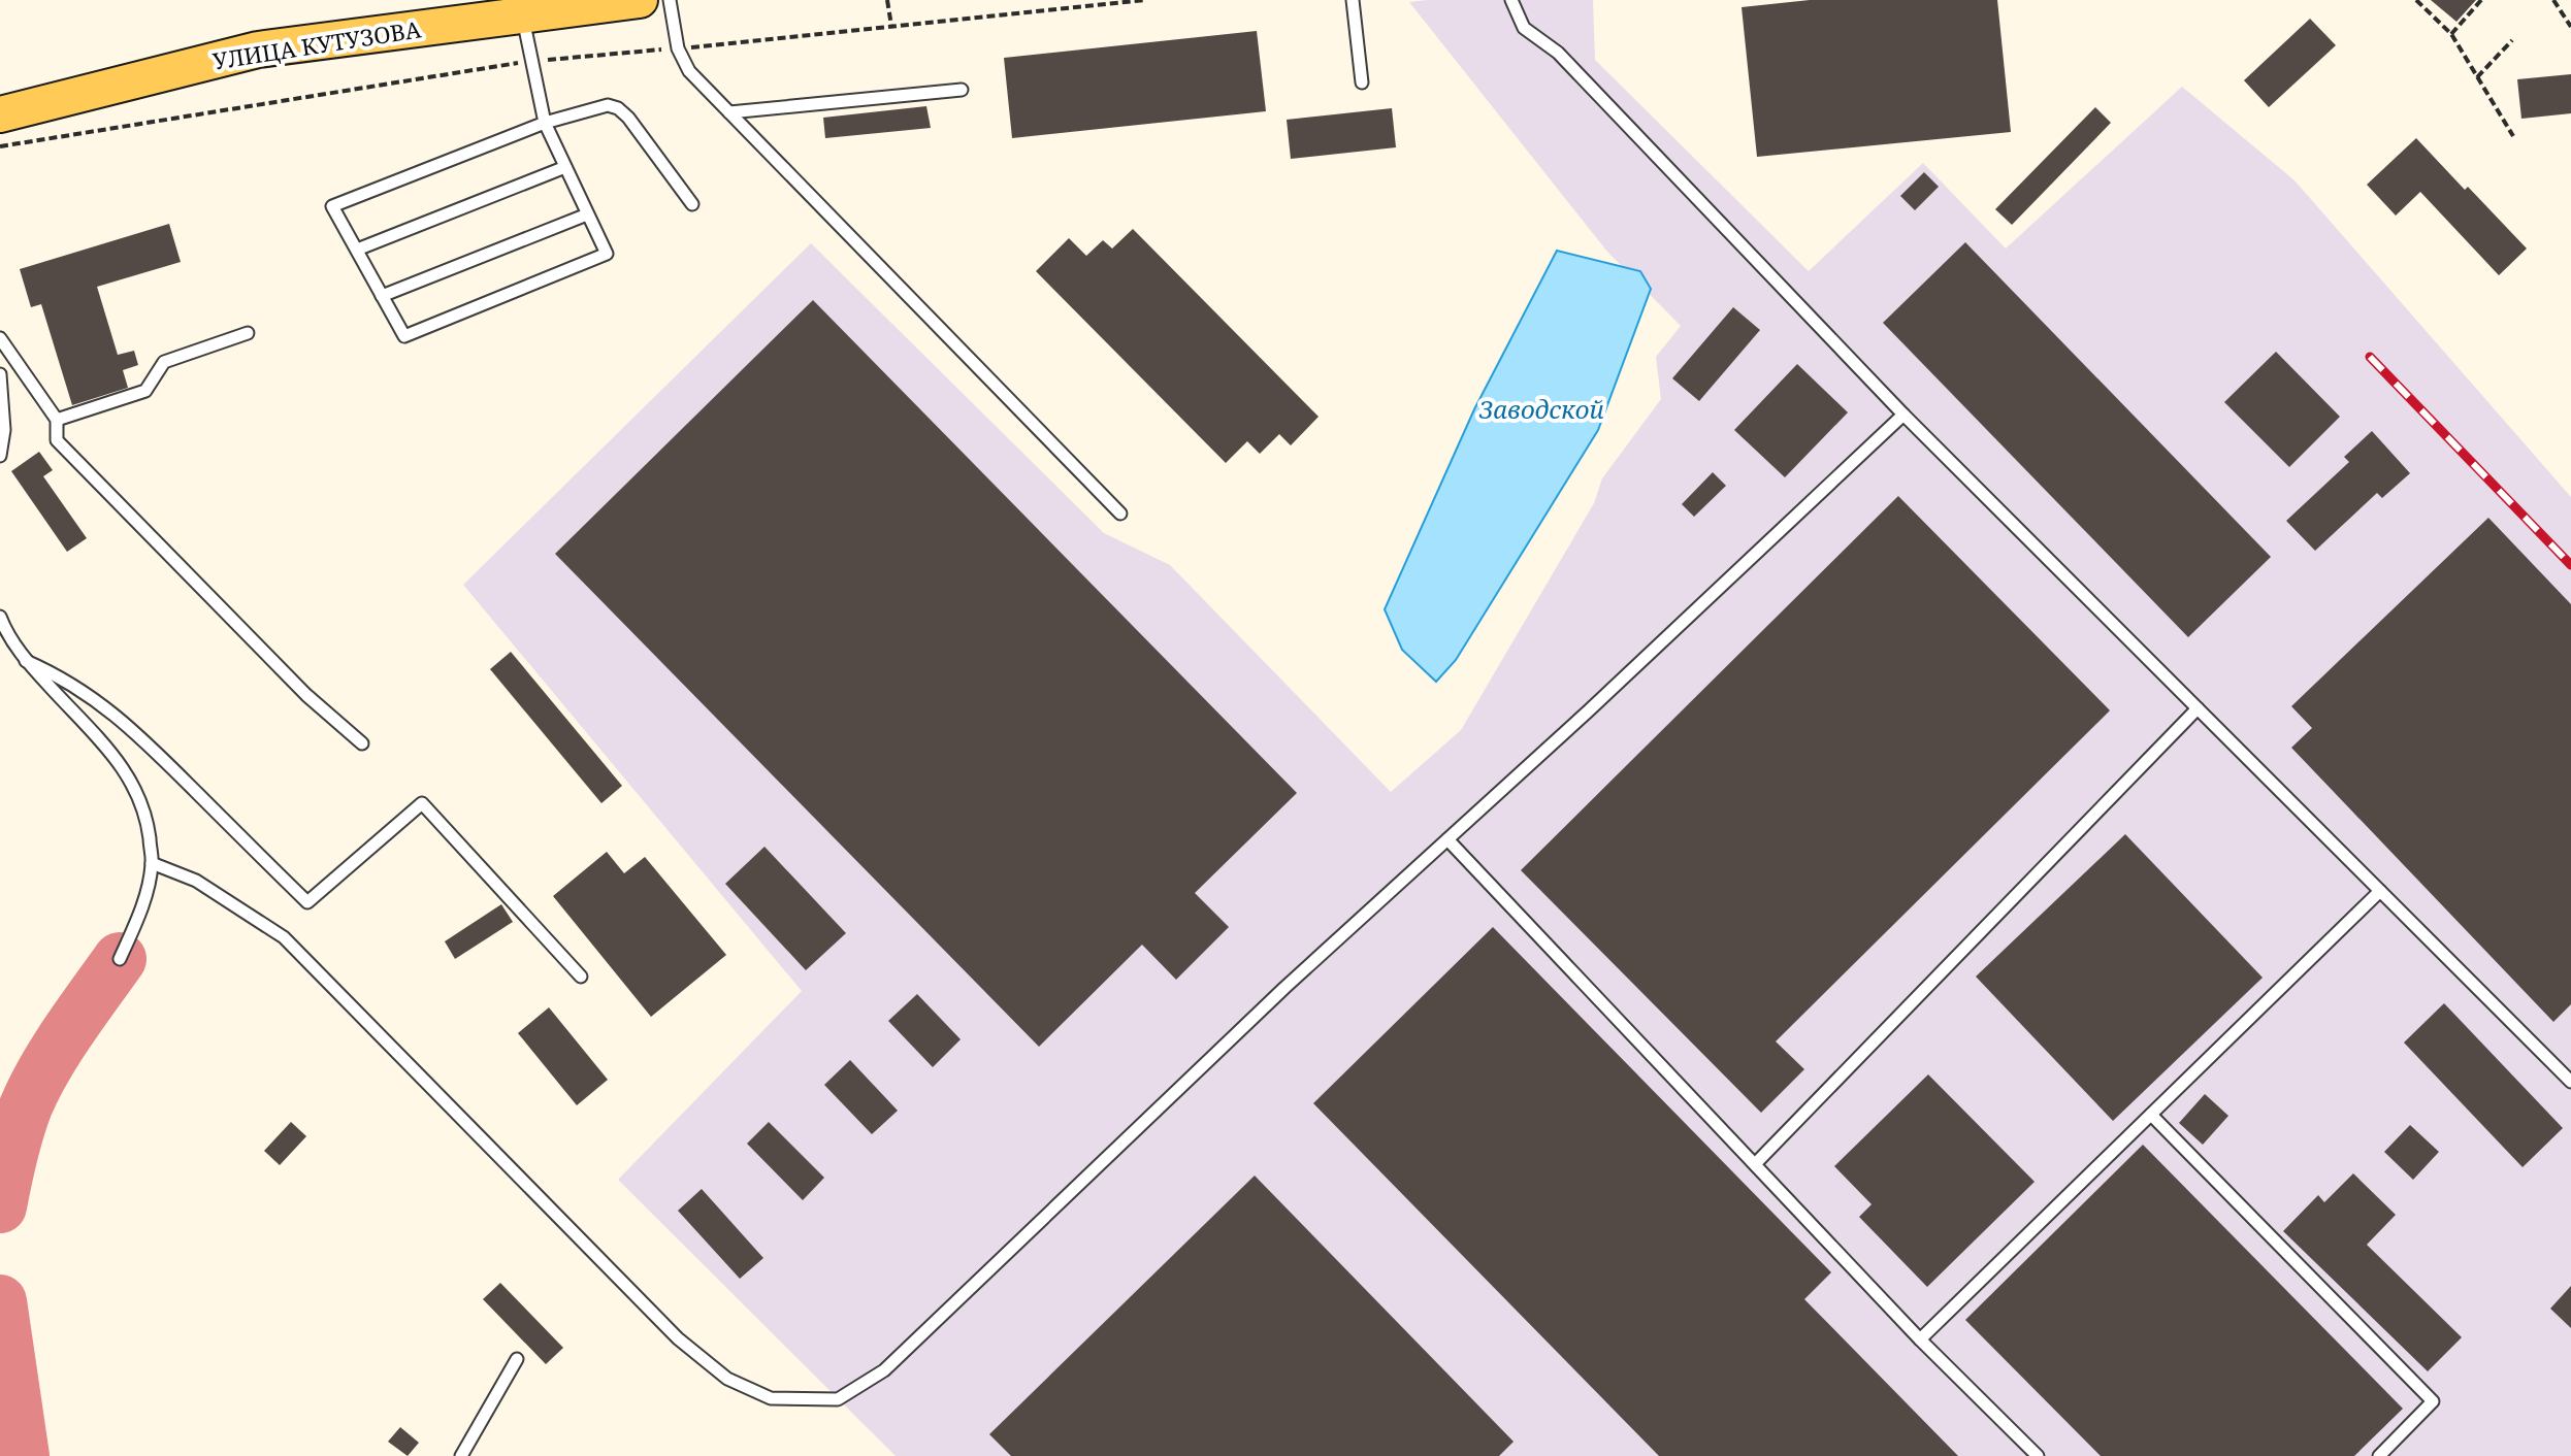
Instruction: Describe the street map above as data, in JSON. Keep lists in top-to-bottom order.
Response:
{
  "streets": {
    "main road": ["УЛИЦА КУТУЗОВА"]
  },
  "water": ["Заводской"]
}
